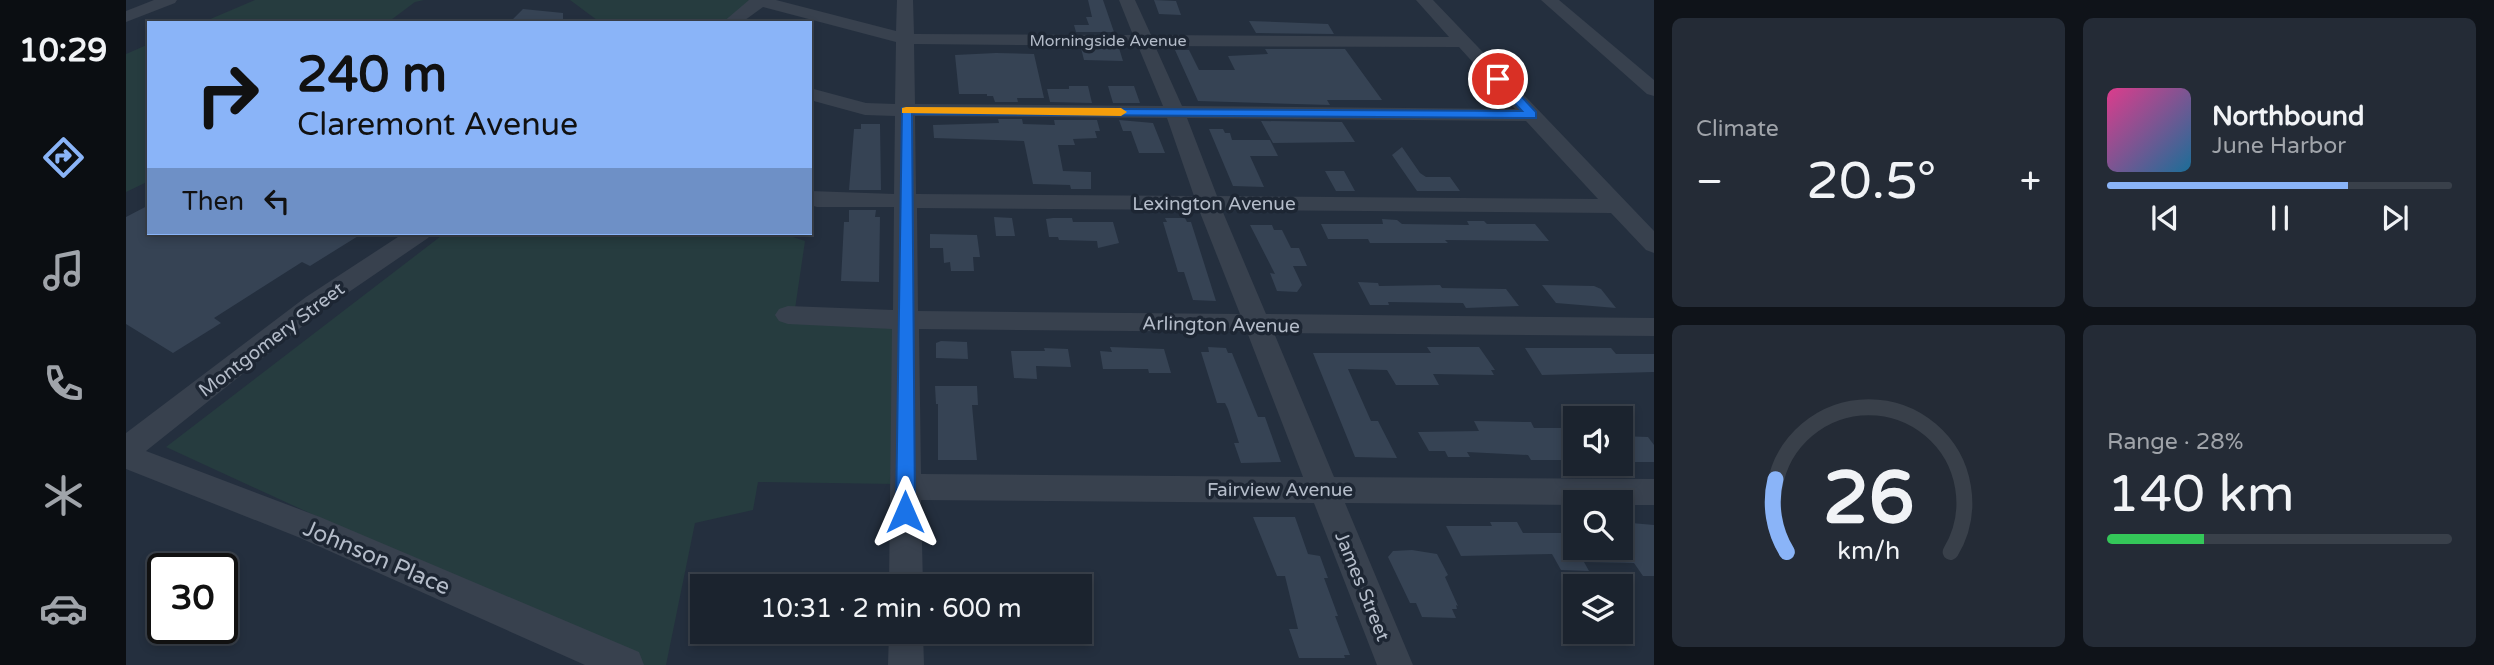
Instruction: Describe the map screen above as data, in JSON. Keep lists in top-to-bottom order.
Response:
{
  "streets": {
    "street": [
      "Morningside Avenue",
      "Lexington Avenue",
      "Arlington Avenue",
      "Montgomery Street",
      "Fairview Avenue",
      "Johnson Place",
      "James Street"
    ]
  },
  "crossings": [
    ["Morningside Avenue", "James Street"],
    ["Lexington Avenue", "James Street"],
    ["Arlington Avenue", "James Street"],
    ["Fairview Avenue", "James Street"]
  ],
  "page": {
    "tabs": "10:29",
    "tile": [
      "Climate",
      ["Range · 28%", "140 km"]
    ],
    "turn": ["240 m", "Claremont Avenue"],
    "song": ["Northbound", "June Harbor"],
    "heat": ["−", "20.5°", "+"],
    "then": "Then",
    "limit": "30",
    "trip": "10:31 · 2 min · 600 m",
    "gauge": ["26", "km/h"]
  }
}
